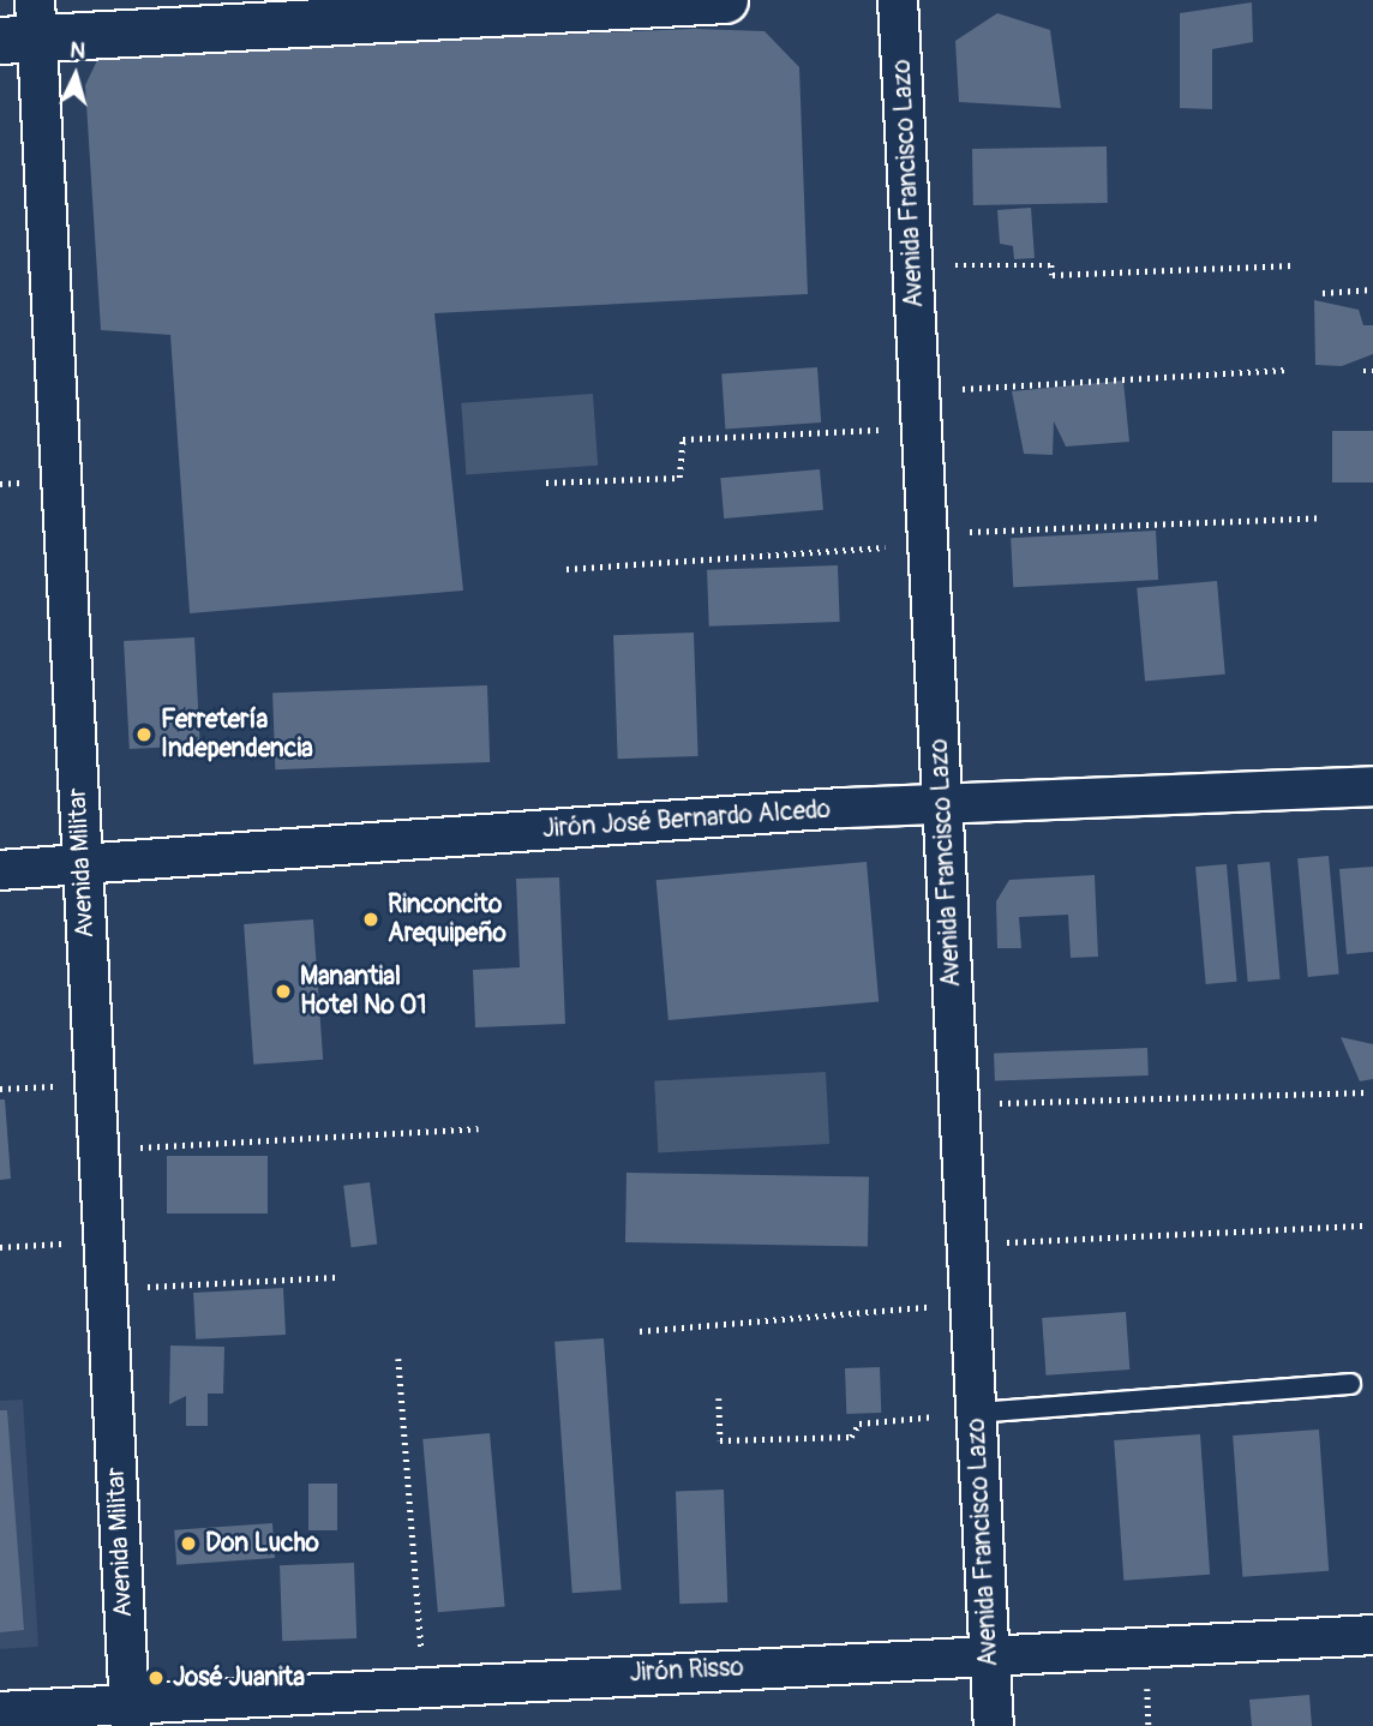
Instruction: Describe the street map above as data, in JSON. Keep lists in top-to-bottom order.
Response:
{
  "streets": {
    "street": [
      "Avenida Francisco Lazo",
      "Jirón José Bernardo Alcedo",
      "Avenida Militar",
      "Jirón Risso"
    ]
  },
  "crossings": [
    ["Avenida Francisco Lazo", "Jirón José Bernardo Alcedo"],
    ["Avenida Francisco Lazo", "Jirón Risso"],
    ["Jirón José Bernardo Alcedo", "Avenida Militar"],
    ["Avenida Militar", "Jirón Risso"]
  ],
  "places": [
    "Ferretería Independencia",
    "Rinconcito Arequipeño",
    "Manantial Hotel No 01",
    "Don Lucho",
    "José Juanita"
  ],
  "north": "top"
}
